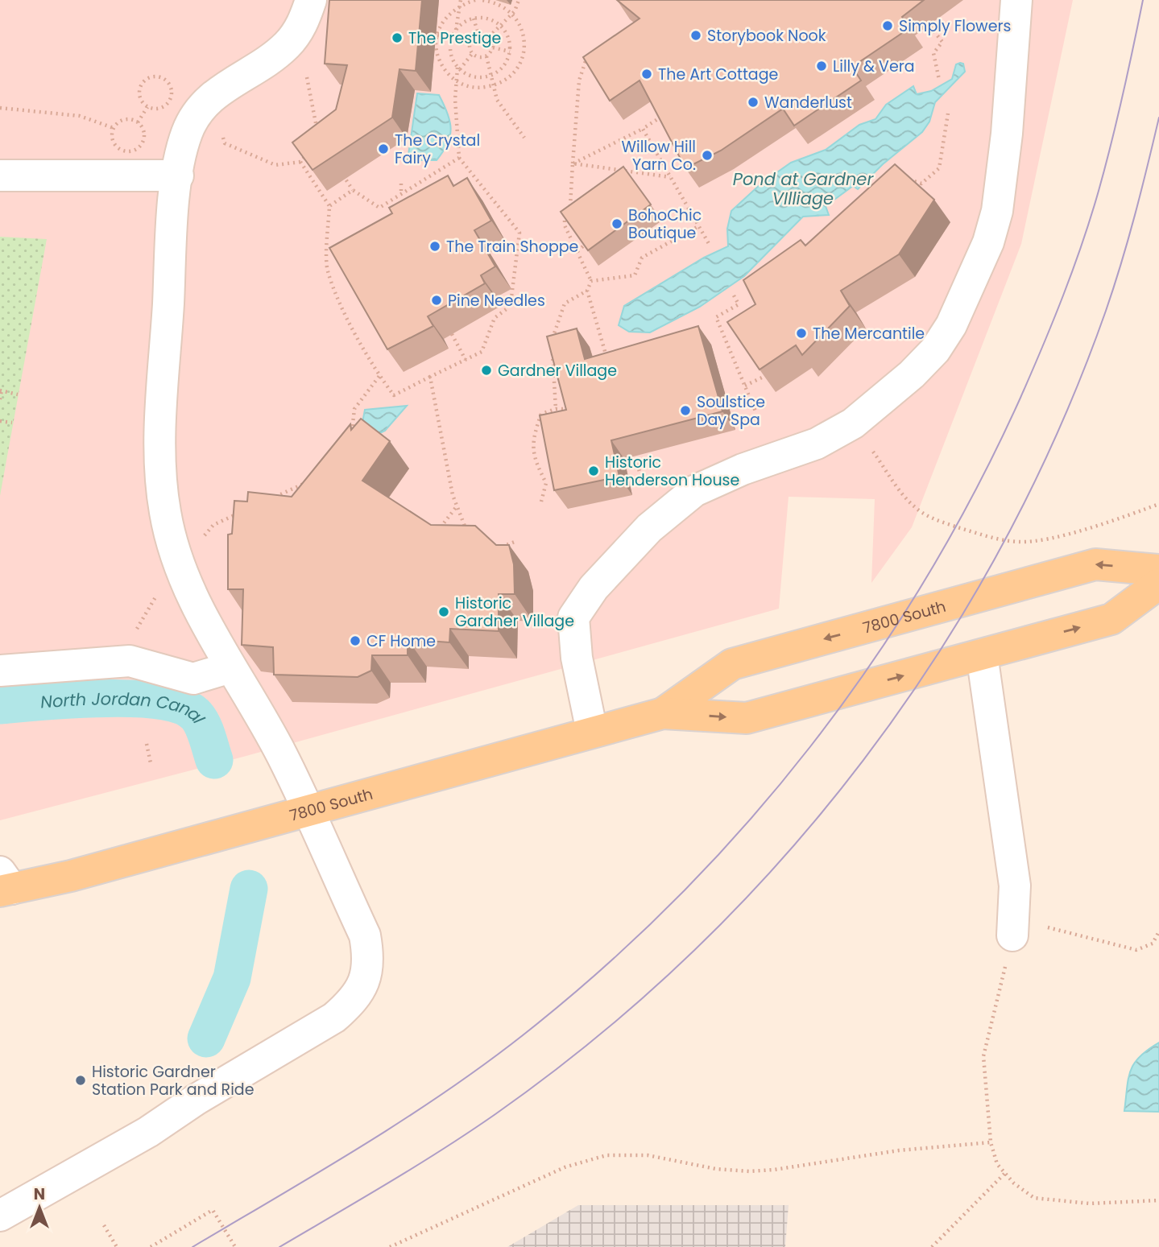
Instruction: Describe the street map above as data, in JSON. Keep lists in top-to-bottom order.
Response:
{
  "streets": {
    "main road": ["7800 South"]
  },
  "water": ["Pond at Gardner VIlliage", "North Jordan Canal"],
  "places": [
    "Simply Flowers",
    "Storybook Nook",
    "The Prestige",
    "Lilly & Vera",
    "The Art Cottage",
    "Wanderlust",
    "The Crystal Fairy",
    "Willow Hill Yarn Co.",
    "BohoChic Boutique",
    "The Train Shoppe",
    "Pine Needles",
    "The Mercantile",
    "Gardner Village",
    "Soulstice Day Spa",
    "Historic Henderson House",
    "Historic Gardner Village",
    "CF Home",
    "Historic Gardner Station Park and Ride"
  ],
  "north": "top"
}
